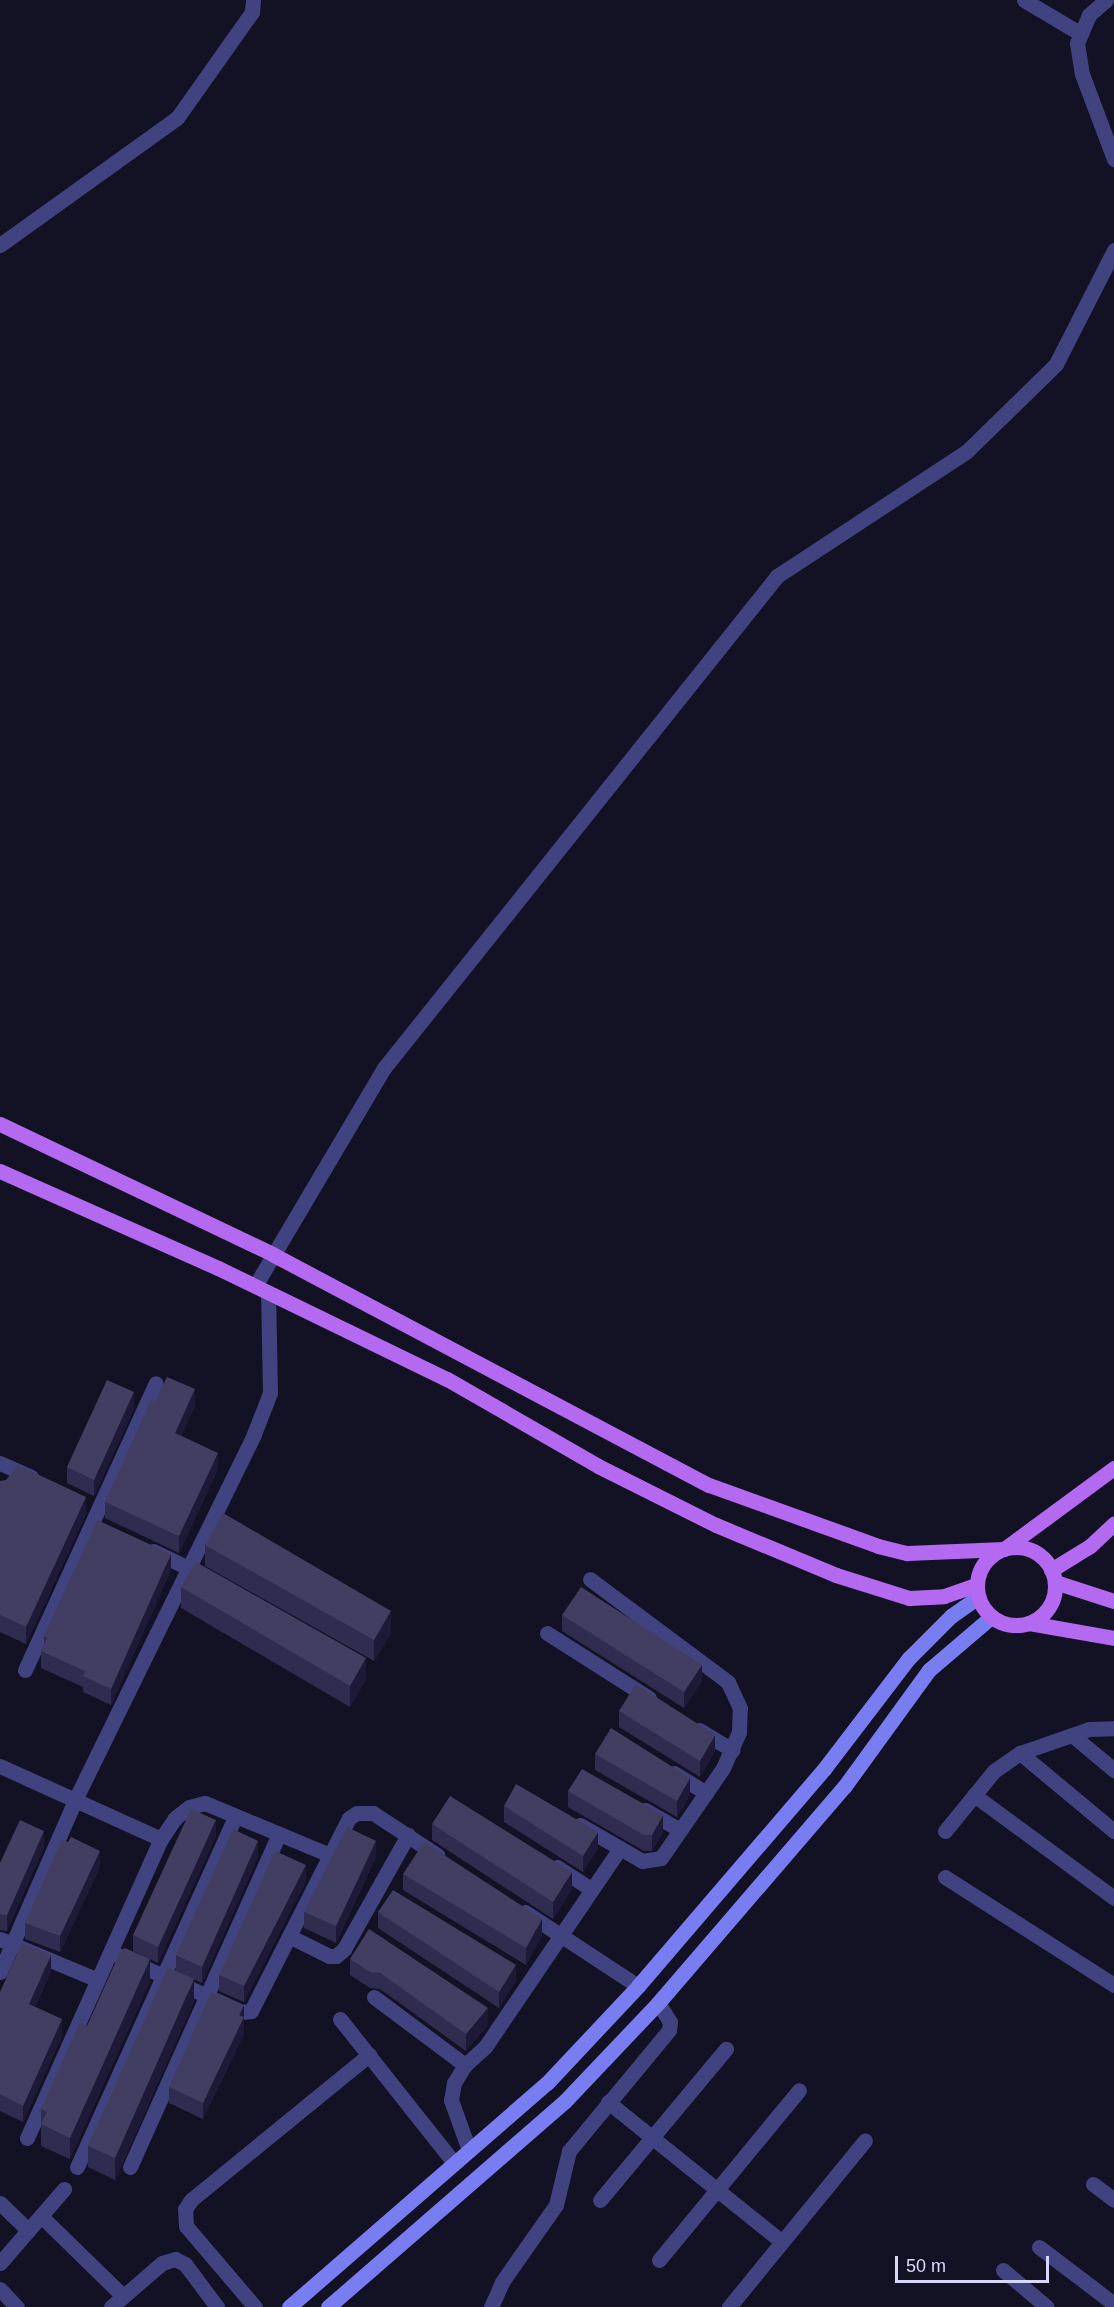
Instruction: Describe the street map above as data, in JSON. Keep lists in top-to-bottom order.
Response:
{
  "scale_bar": "50 m"
}
